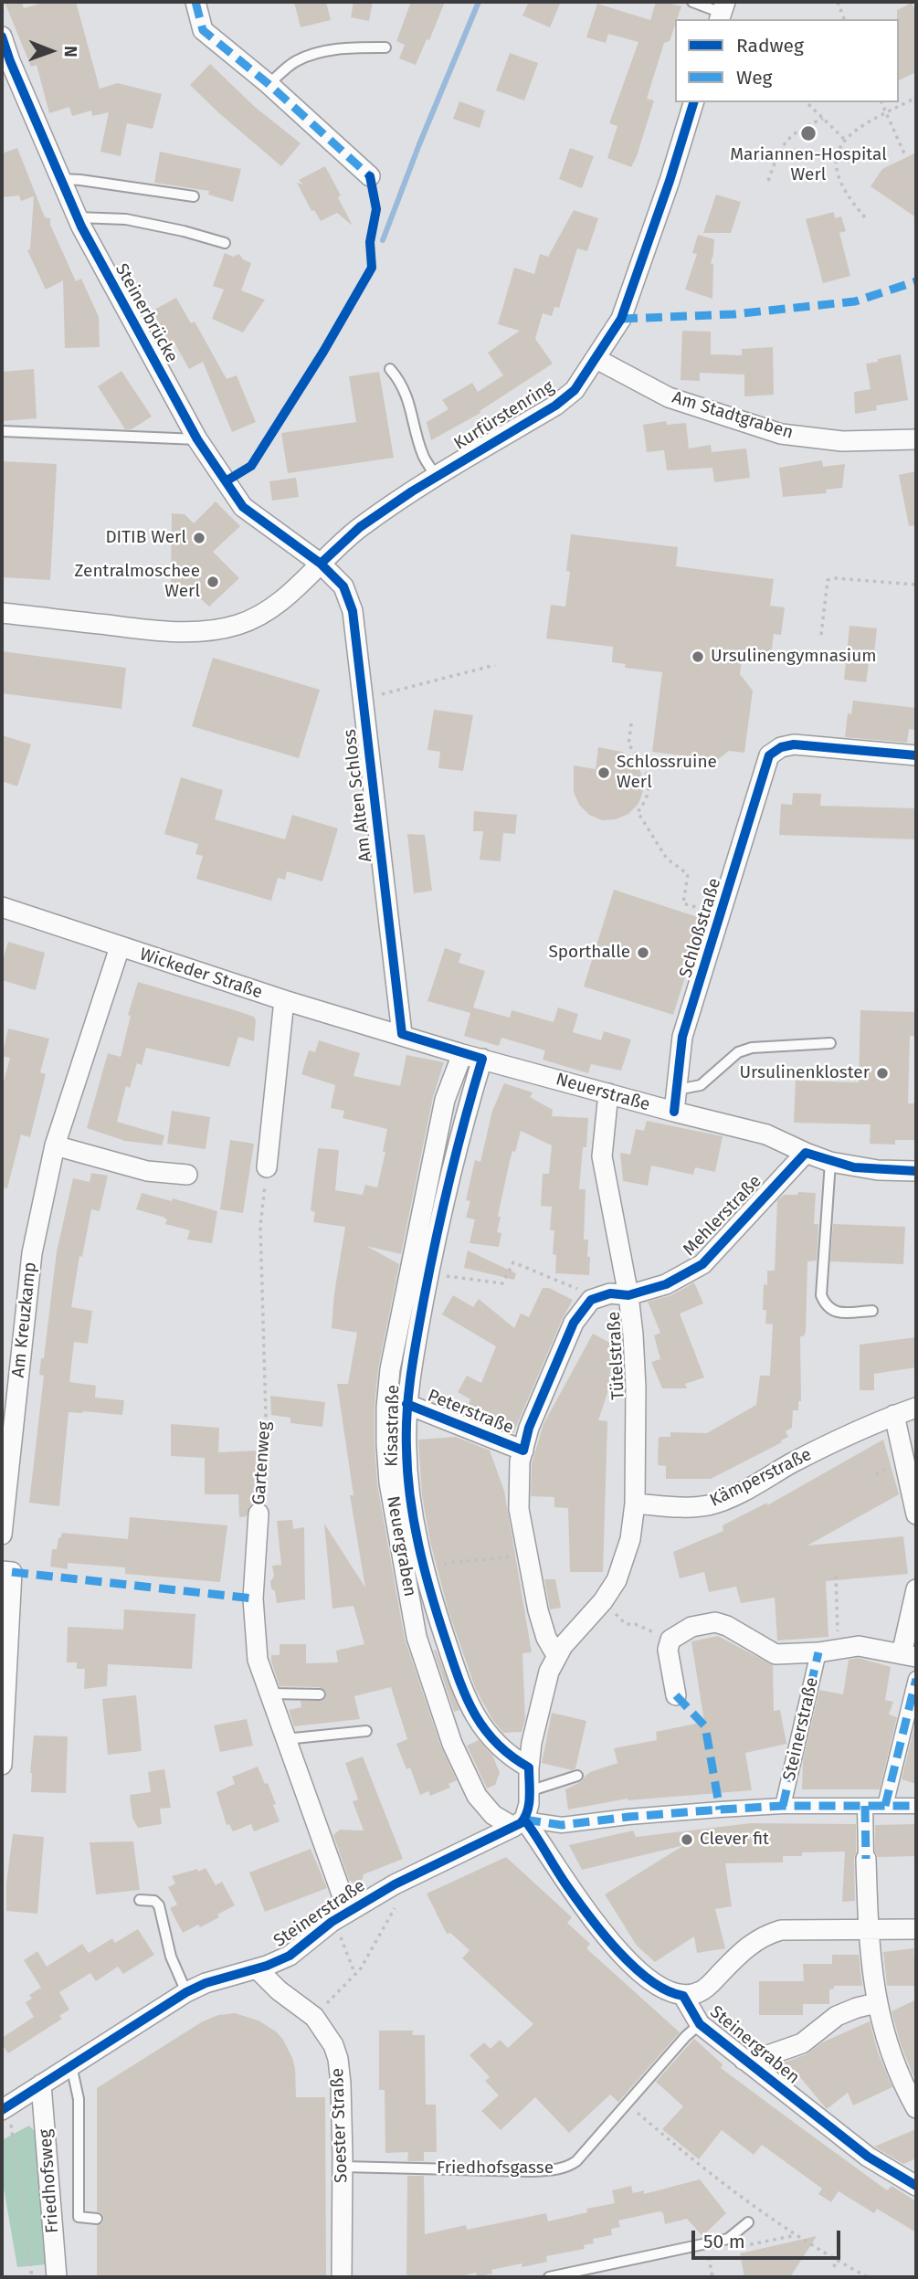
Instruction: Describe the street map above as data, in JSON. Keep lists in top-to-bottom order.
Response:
{
  "streets": {
    "street": [
      "Steinerbrücke",
      "Kurfürstenring",
      "Am Stadtgraben",
      "Am Alten Schloss",
      "Schloßstraße",
      "Wickeder Straße",
      "Neuerstraße",
      "Mehlerstraße",
      "Am Kreuzkamp",
      "Tütelstraße",
      "Peterstraße",
      "Kisastraße",
      "Gartenweg",
      "Kämperstraße",
      "Neuergraben",
      "Steinerstraße",
      "Steinergraben",
      "Soester Straße",
      "Friedhofsweg"
    ],
    "lane": ["Friedhofsgasse"]
  },
  "crossings": [
    ["Steinerbrücke", "Kurfürstenring"],
    ["Steinerbrücke", "Am Alten Schloss"],
    ["Kurfürstenring", "Am Stadtgraben"],
    ["Kurfürstenring", "Am Alten Schloss"],
    ["Am Alten Schloss", "Wickeder Straße"],
    ["Am Alten Schloss", "Neuerstraße"],
    ["Schloßstraße", "Neuerstraße"],
    ["Wickeder Straße", "Neuerstraße"],
    ["Wickeder Straße", "Am Kreuzkamp"],
    ["Neuerstraße", "Mehlerstraße"],
    ["Neuerstraße", "Tütelstraße"],
    ["Neuerstraße", "Kisastraße"],
    ["Neuerstraße", "Neuergraben"],
    ["Mehlerstraße", "Tütelstraße"],
    ["Tütelstraße", "Kämperstraße"],
    ["Peterstraße", "Kisastraße"],
    ["Gartenweg", "Steinerstraße"],
    ["Neuergraben", "Steinerstraße"],
    ["Steinerstraße", "Soester Straße"],
    ["Steinerstraße", "Friedhofsweg"],
    ["Steinergraben", "Friedhofsgasse"],
    ["Soester Straße", "Friedhofsgasse"]
  ],
  "places": [
    "Mariannen-Hospital Werl",
    "DITIB Werl",
    "Zentralmoschee Werl",
    "Ursulinengymnasium",
    "Schlossruine Werl",
    "Sporthalle",
    "Ursulinenkloster",
    "Clever fit"
  ],
  "legend": ["Radweg", "Weg"],
  "scale_bar": "50 m",
  "north": "right"
}
